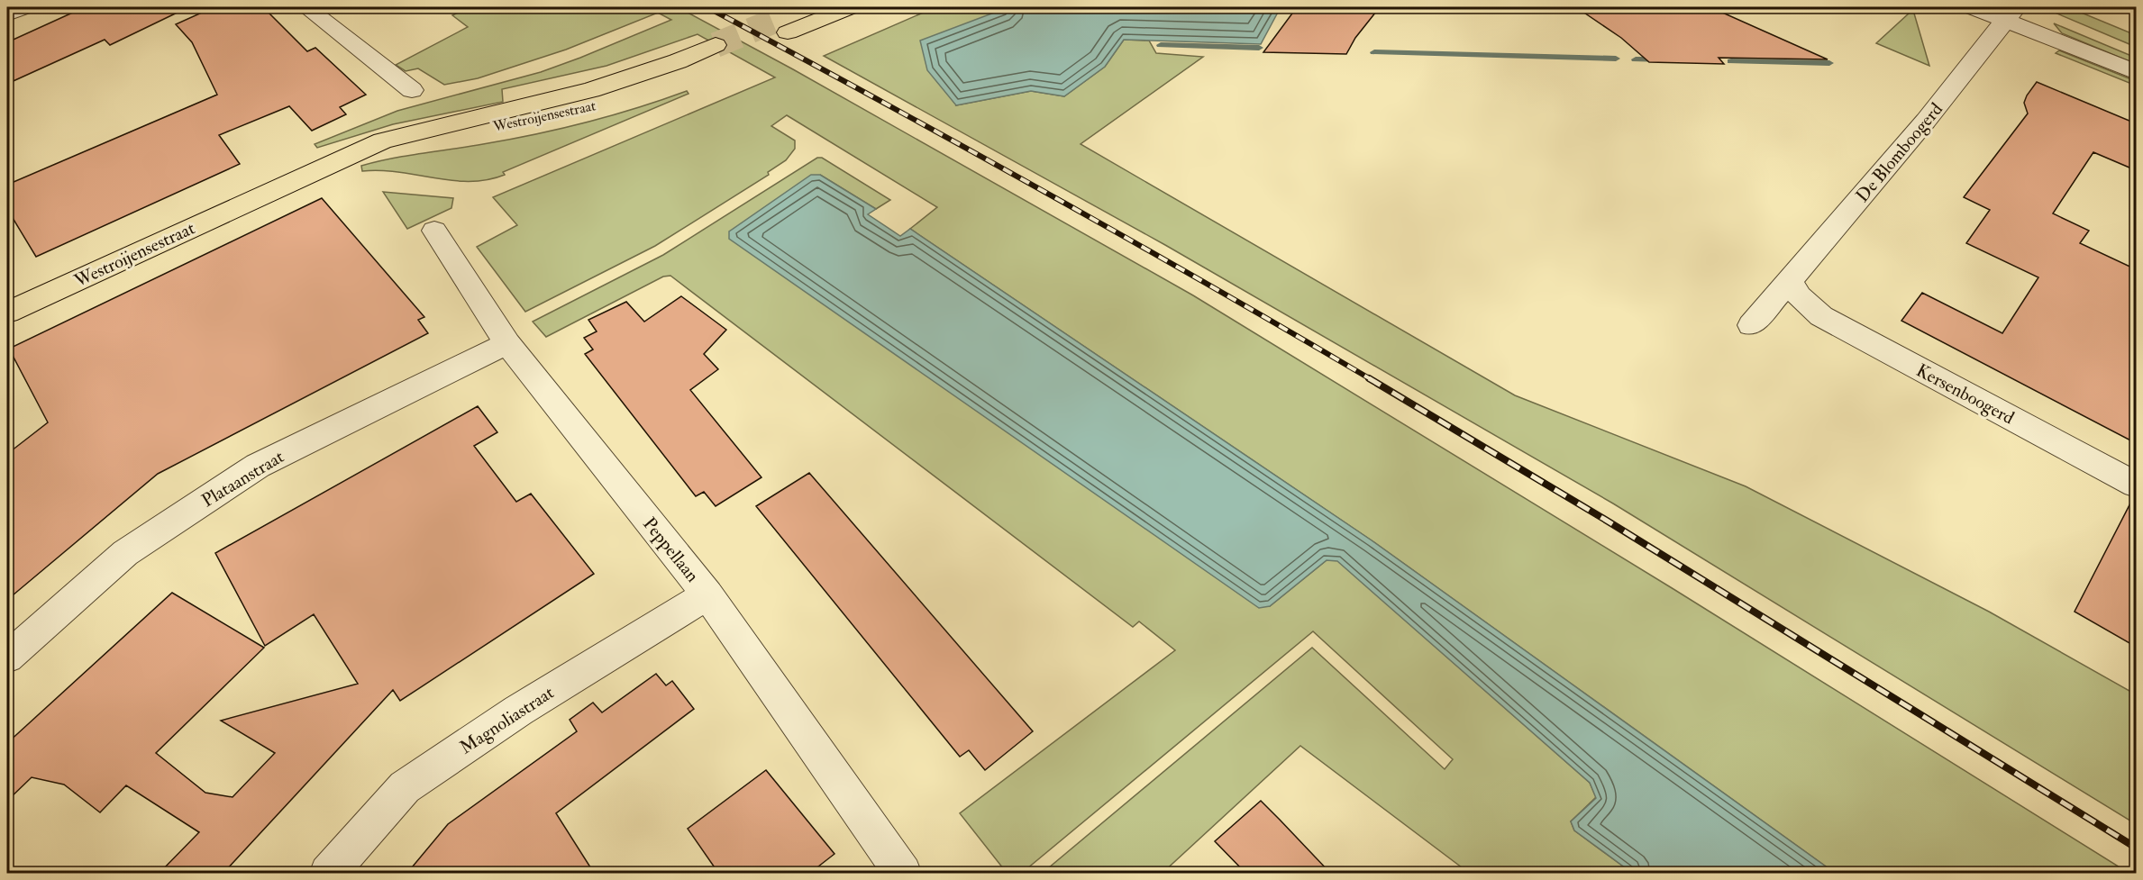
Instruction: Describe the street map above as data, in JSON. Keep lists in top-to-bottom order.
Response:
{
  "streets": {
    "main road": ["Westroijensestraat"],
    "street": [
      "De Blomboogerd",
      "Kersenboogerd",
      "Plataanstraat",
      "Peppellaan",
      "Magnoliastraat"
    ]
  },
  "crossings": [
    ["De Blomboogerd", "Kersenboogerd"],
    ["Plataanstraat", "Peppellaan"],
    ["Peppellaan", "Magnoliastraat"]
  ]
}
